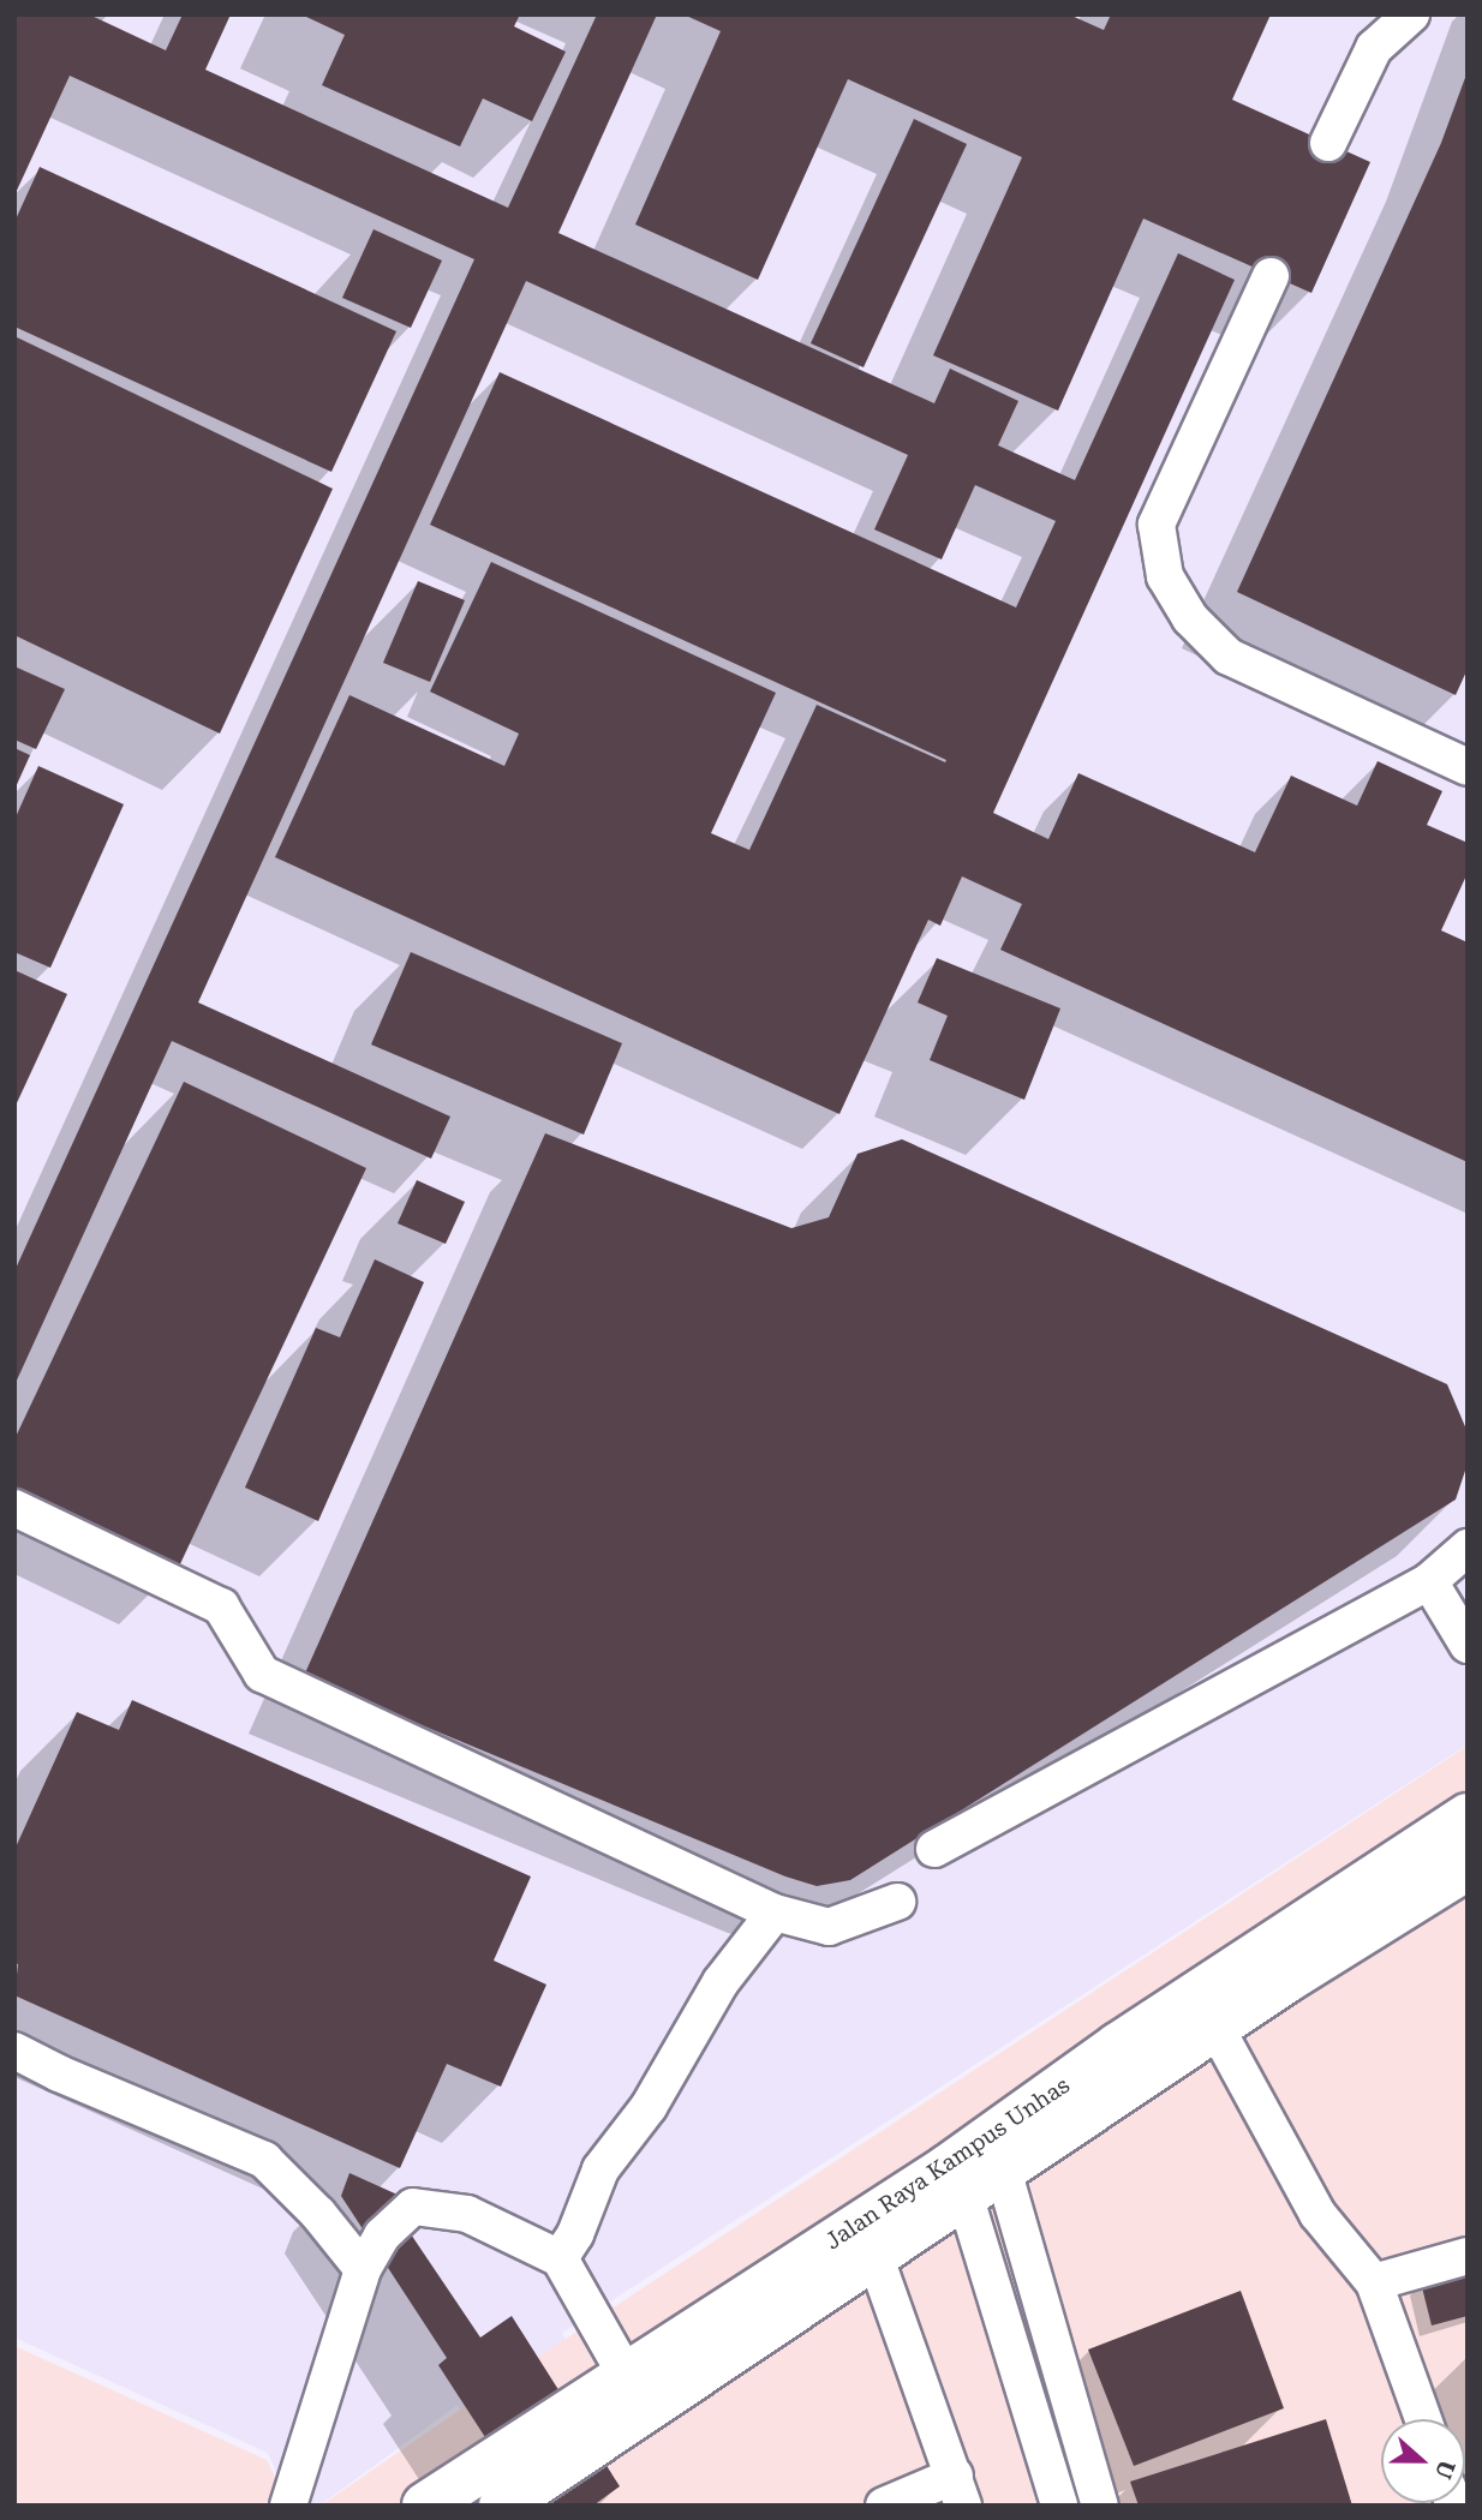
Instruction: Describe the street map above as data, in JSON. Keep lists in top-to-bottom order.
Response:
{
  "streets": {
    "street": ["Jalan Raya Kampus Unhas"]
  },
  "north": "right"
}
